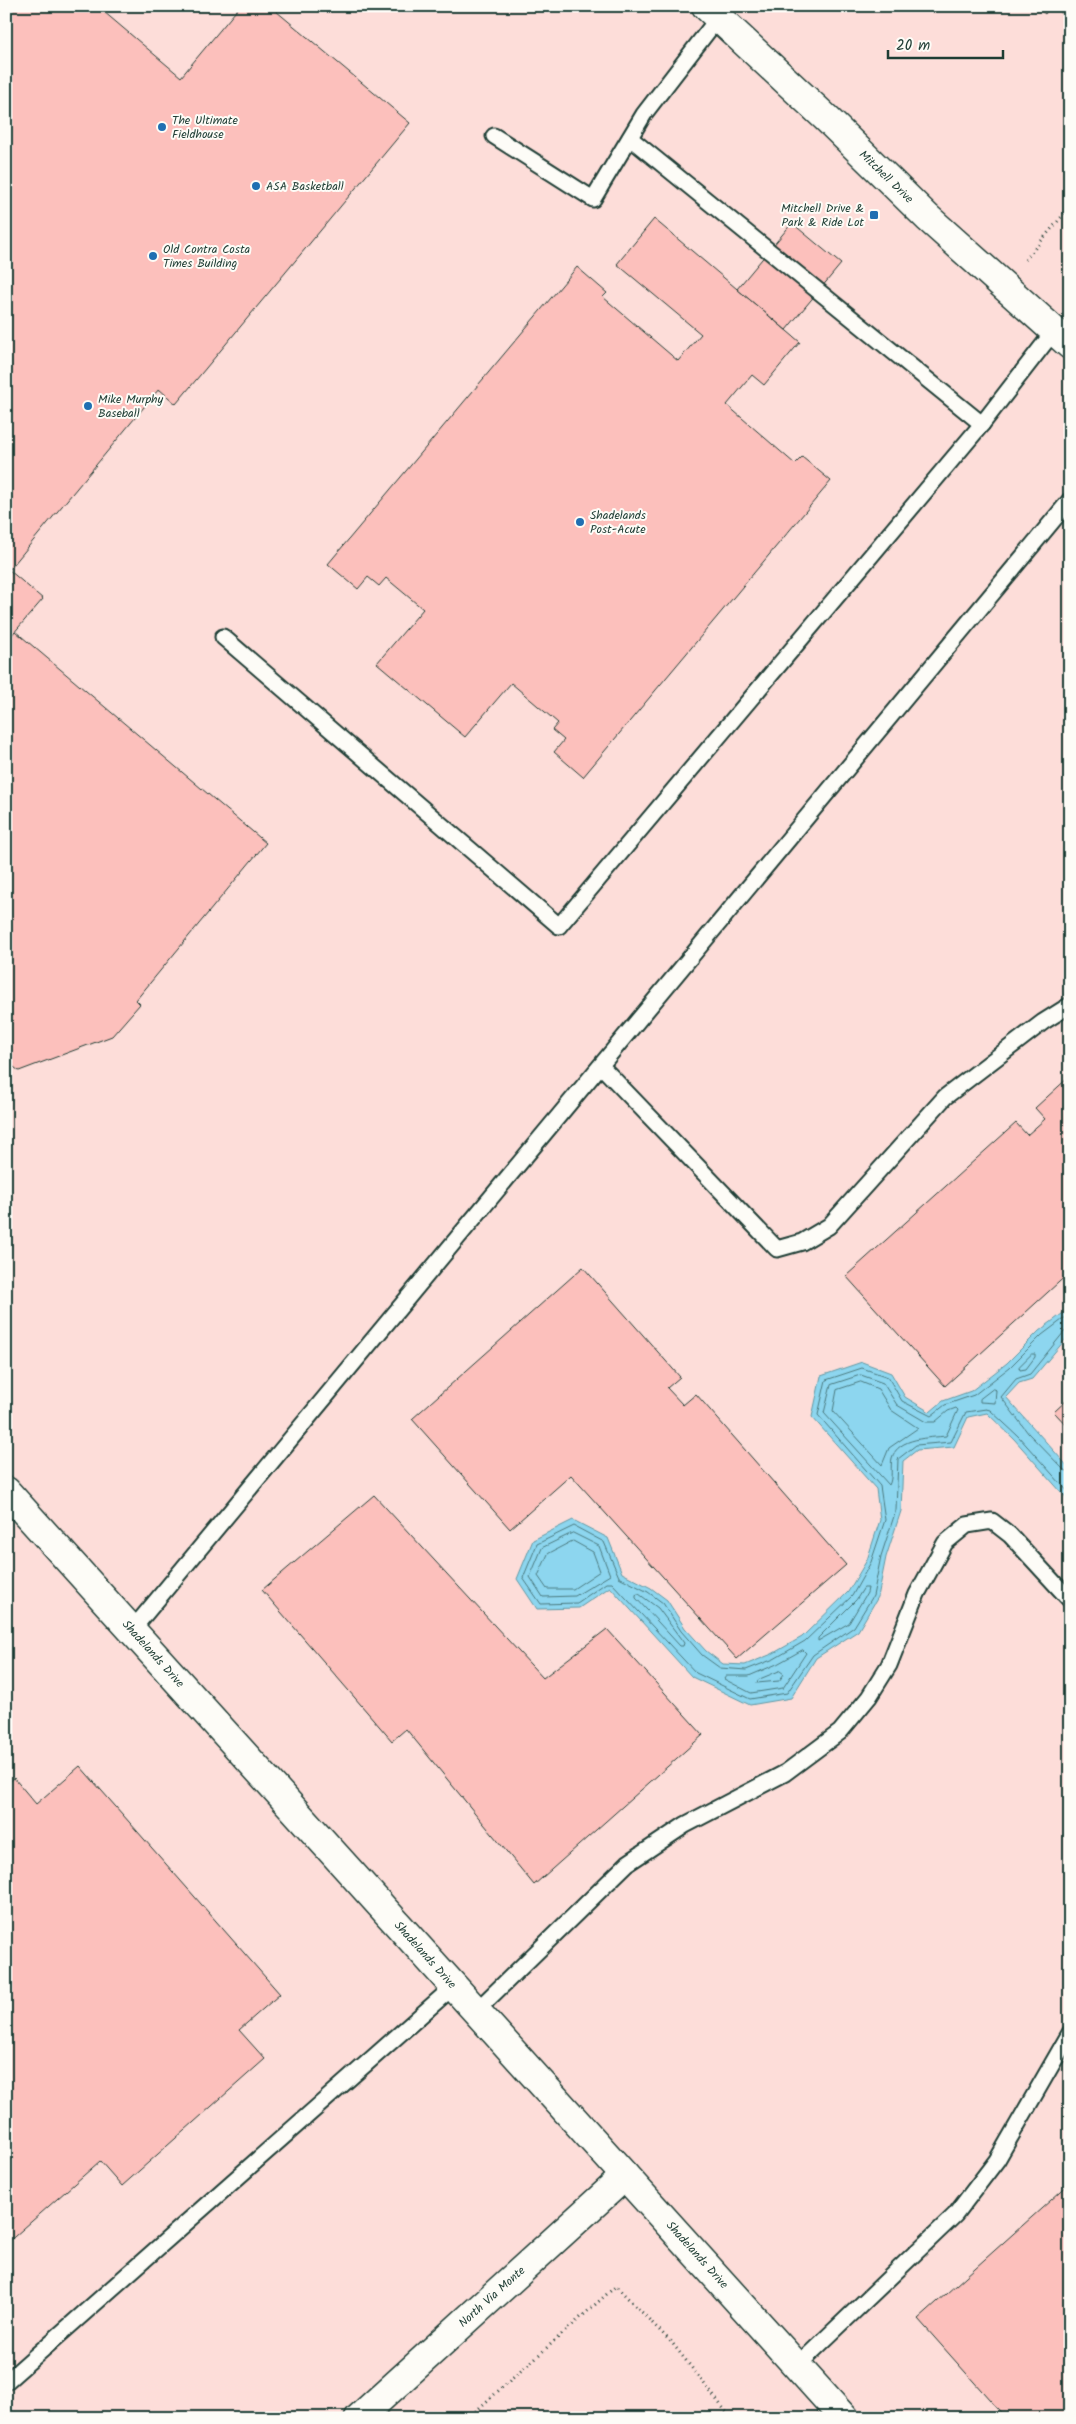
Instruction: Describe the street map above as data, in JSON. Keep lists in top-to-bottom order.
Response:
{
  "streets": {
    "street": ["Mitchell Drive", "Shadelands Drive", "North Via Monte"]
  },
  "crossings": [
    ["Shadelands Drive", "North Via Monte"]
  ],
  "places": {
    "other": [
      "The Ultimate Fieldhouse",
      "ASA Basketball",
      "Old Contra Costa Times Building",
      "Mike Murphy Baseball",
      "Shadelands Post-Acute"
    ],
    "transit": ["Mitchell Drive & Park & Ride Lot"]
  },
  "scale_bar": "20 m"
}
